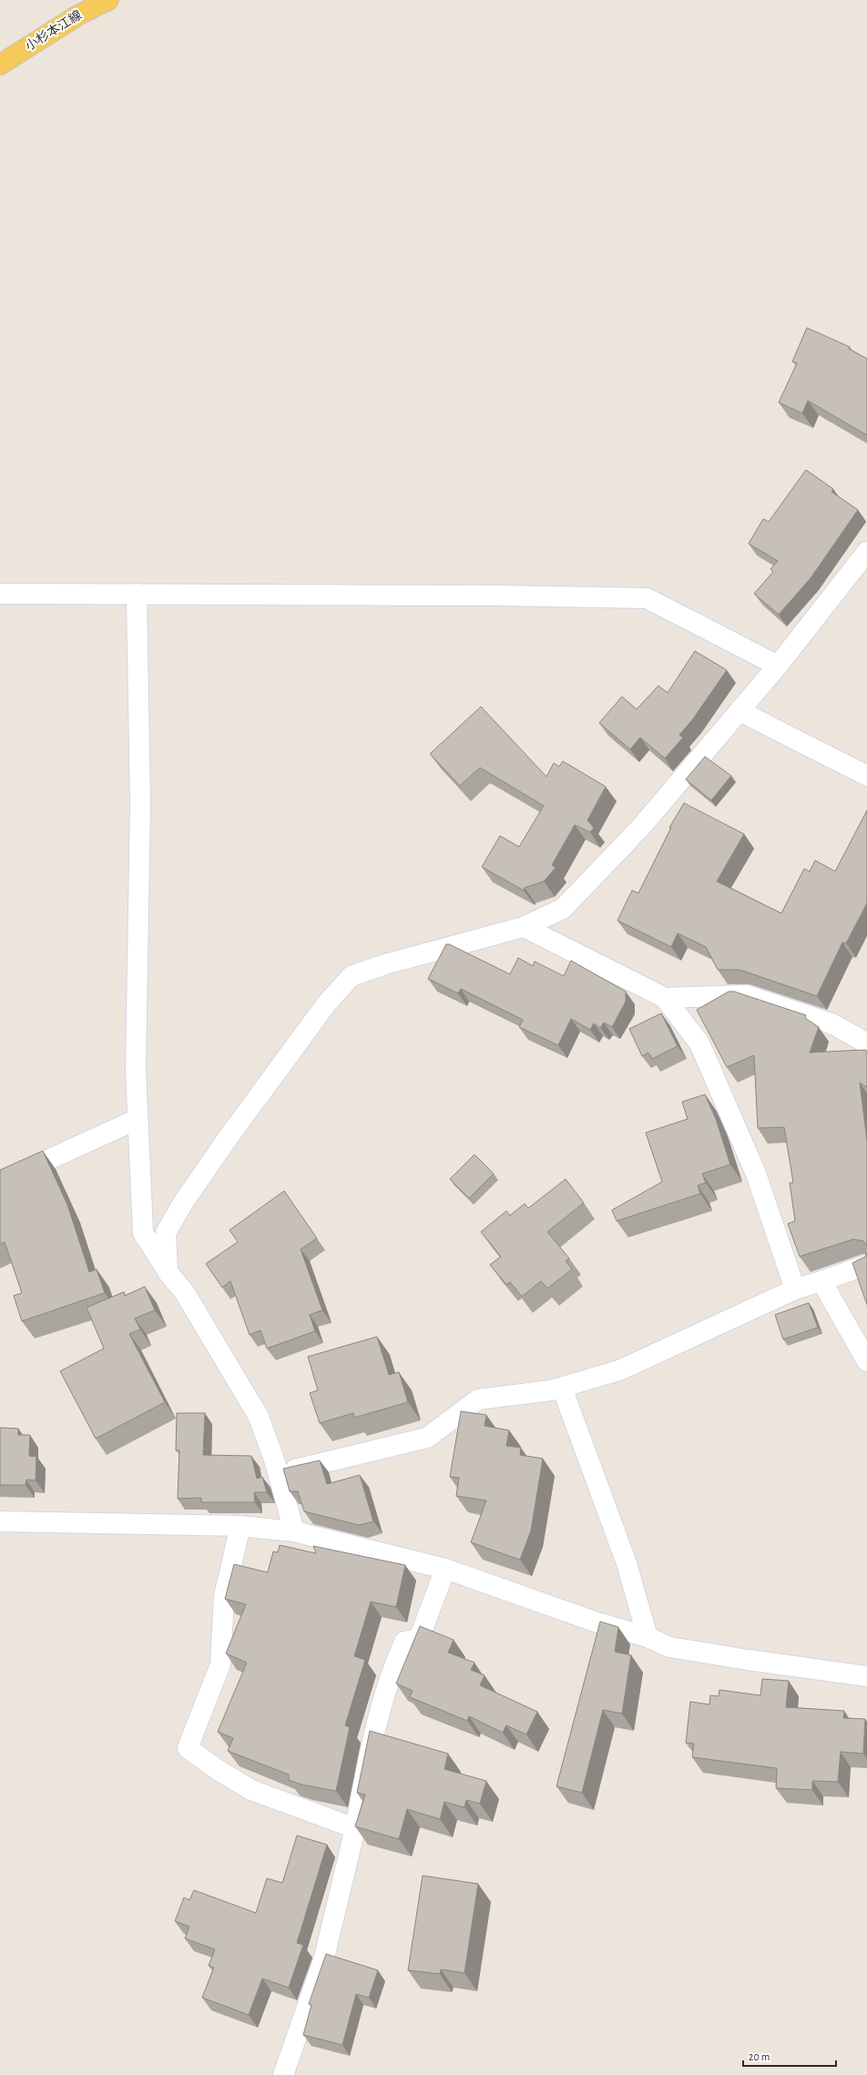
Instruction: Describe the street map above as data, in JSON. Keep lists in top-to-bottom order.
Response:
{
  "streets": {
    "main road": ["小杉本江線"]
  },
  "scale_bar": "20 m"
}
